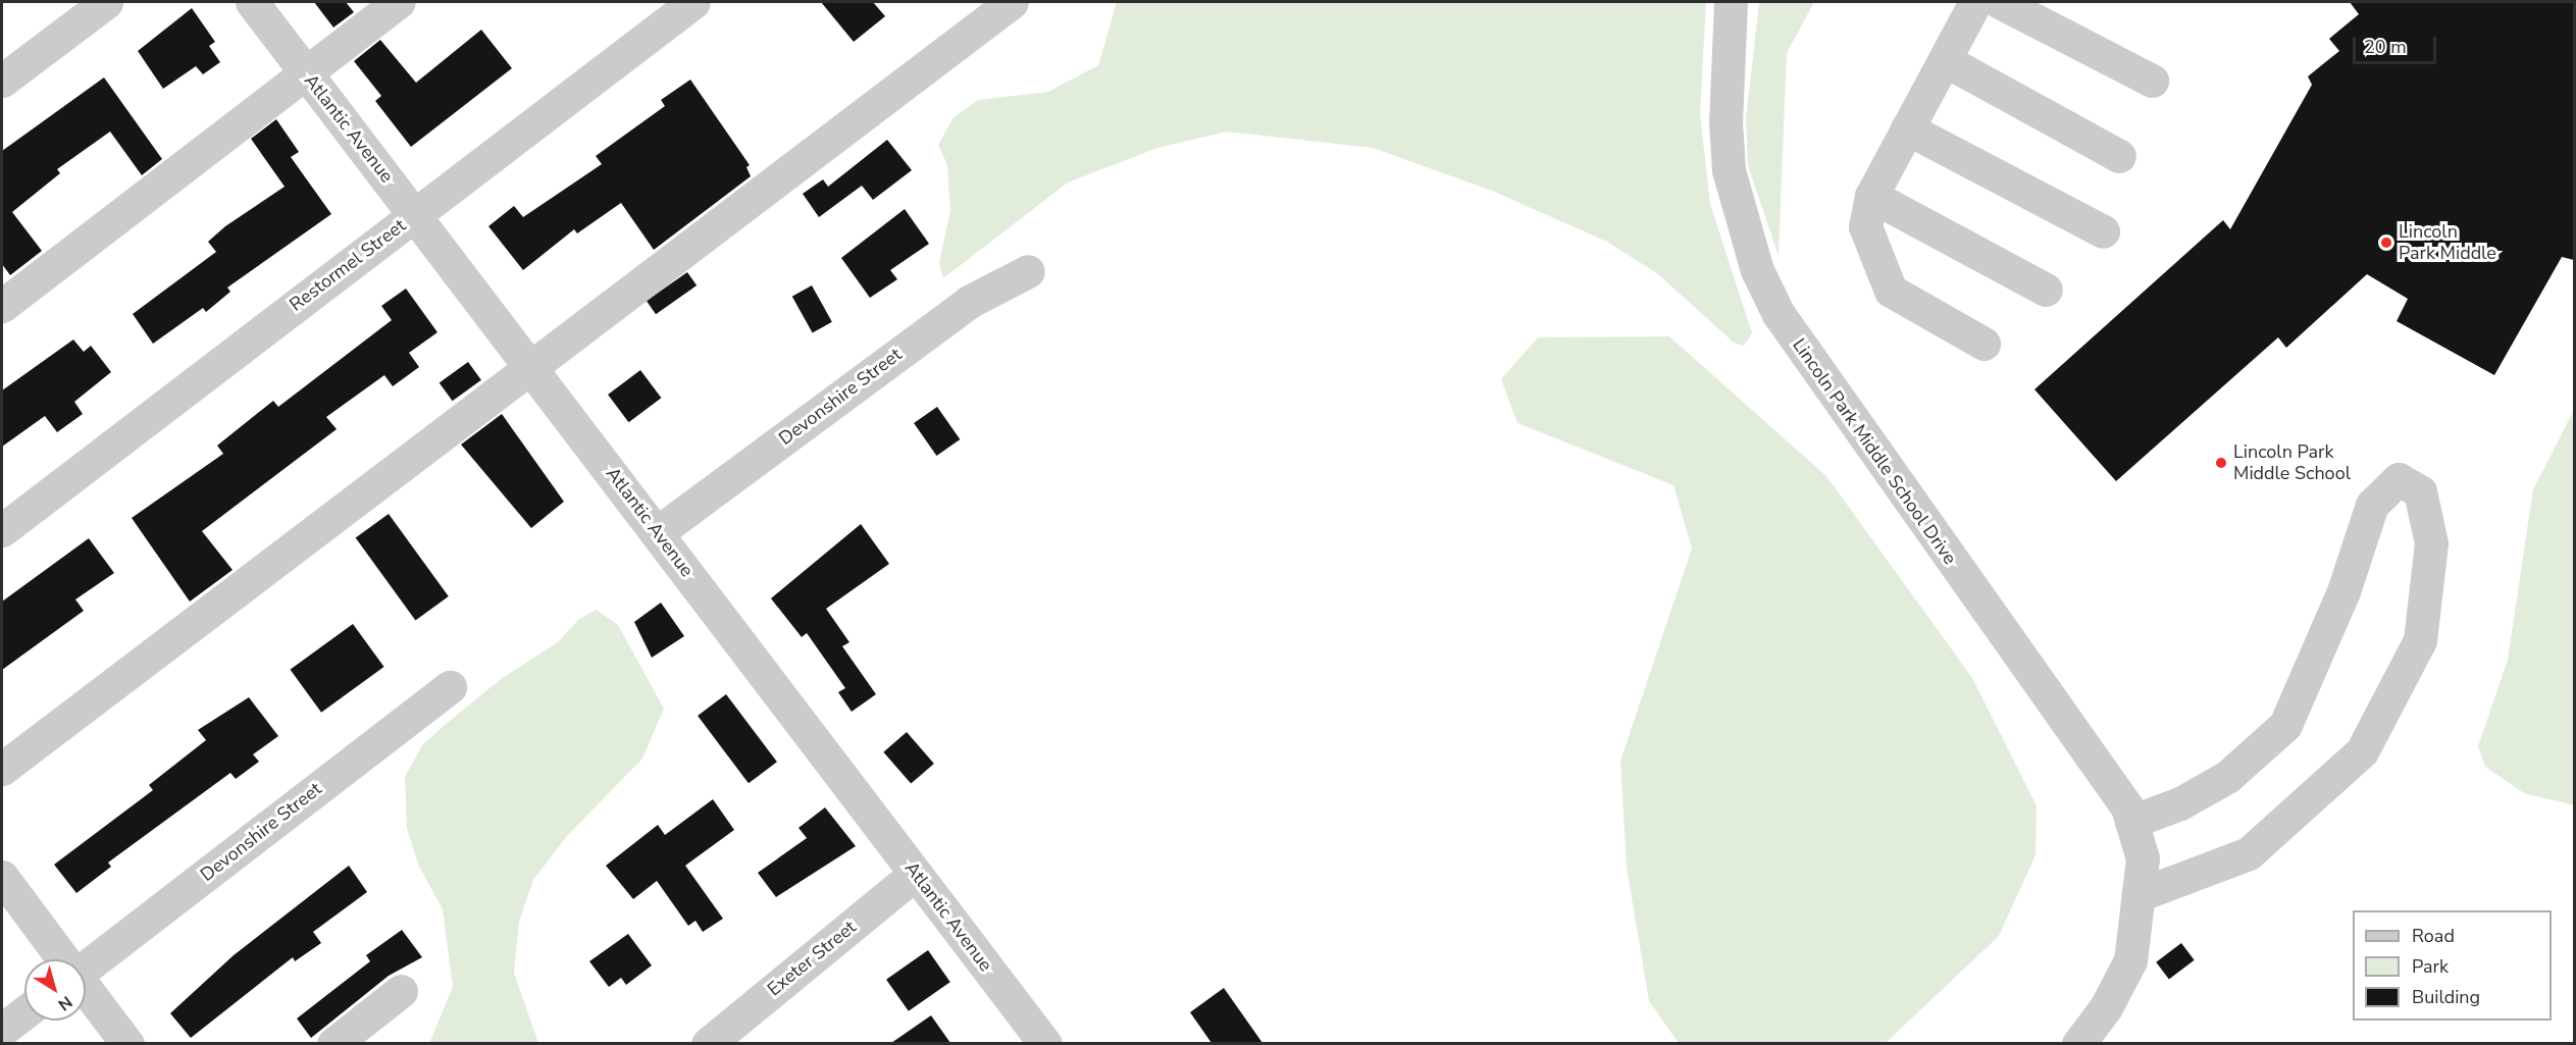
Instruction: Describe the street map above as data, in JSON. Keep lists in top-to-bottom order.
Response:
{
  "streets": {
    "street": [
      "Atlantic Avenue",
      "Restormel Street",
      "Devonshire Street",
      "Lincoln Park Middle School Drive",
      "Exeter Street"
    ]
  },
  "crossings": [
    ["Atlantic Avenue", "Restormel Street"],
    ["Atlantic Avenue", "Devonshire Street"],
    ["Atlantic Avenue", "Exeter Street"]
  ],
  "places": ["Lincoln Park Middle", "Lincoln Park Middle School"],
  "legend": ["Road", "Park", "Building"],
  "scale_bar": "20 m",
  "north": "bottom right"
}
